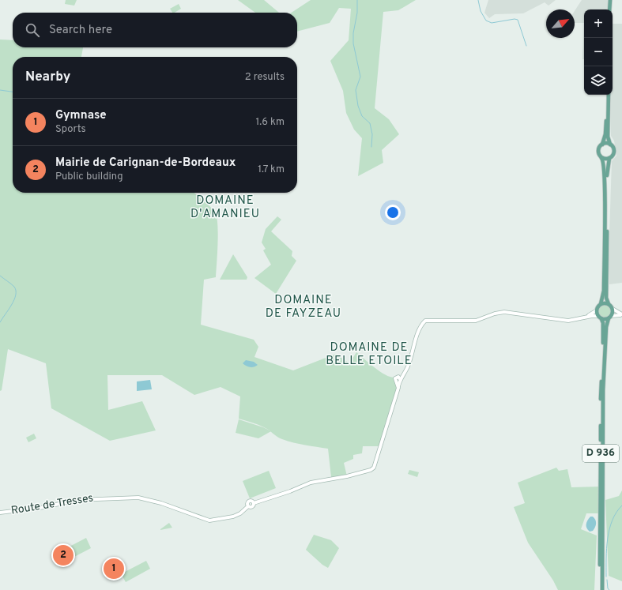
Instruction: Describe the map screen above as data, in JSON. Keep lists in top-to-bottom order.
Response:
{
  "streets": {
    "main road": ["D 936"],
    "street": ["Route de Tresses"]
  },
  "districts": ["DOMAINE D'AMANIEU", "DOMAINE DE FAYZEAU", "DOMAINE DE BELLE ETOILE"],
  "north": "top right",
  "page": {
    "map_buttons": ["+", "−"],
    "search": "Search here",
    "heading": ["Nearby", "2 results"],
    "list": [
      {
        "mark": "1",
        "name": "Gymnase",
        "note": "Sports",
        "value": "1.6 km"
      },
      {
        "mark": "2",
        "name": "Mairie de Carignan-de-Bordeaux",
        "note": "Public building",
        "value": "1.7 km"
      }
    ],
    "pins": ["2", "1"]
  }
}
